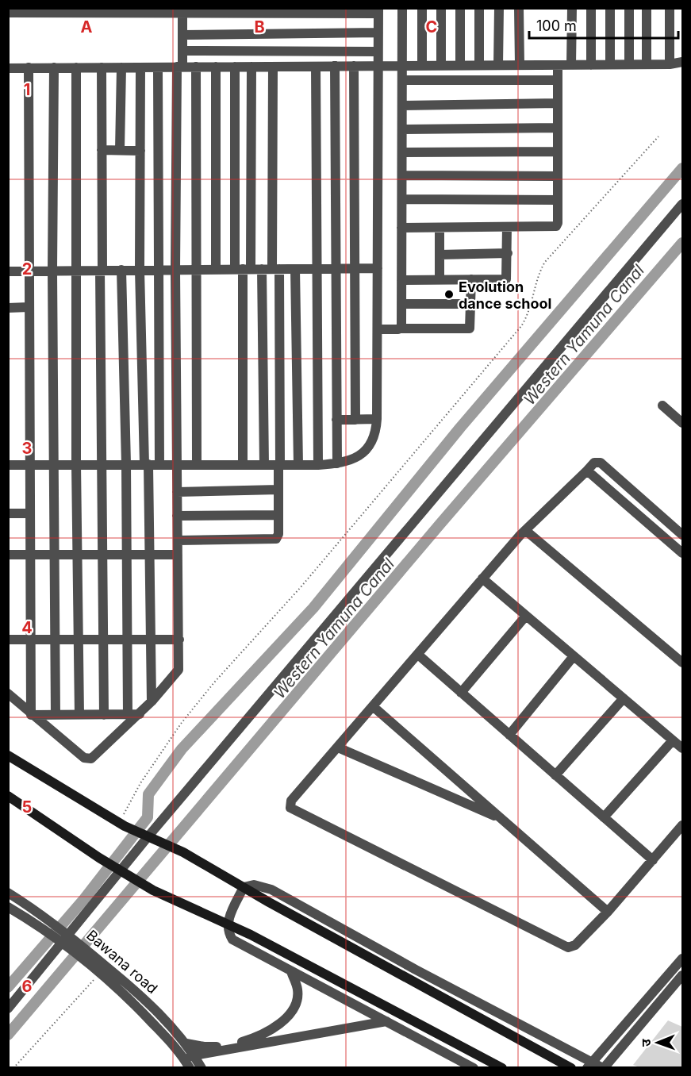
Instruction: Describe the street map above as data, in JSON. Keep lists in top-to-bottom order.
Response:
{
  "streets": {
    "street": ["Bawana road"]
  },
  "water": ["Western Yamuna Canal"],
  "places": ["Evolution dance school"],
  "scale_bar": "100 m",
  "north": "left",
  "grid": {
    "columns": ["A", "B", "C"],
    "rows": [
      "1",
      "2",
      "3",
      "4",
      "5",
      "6"
    ]
  }
}
